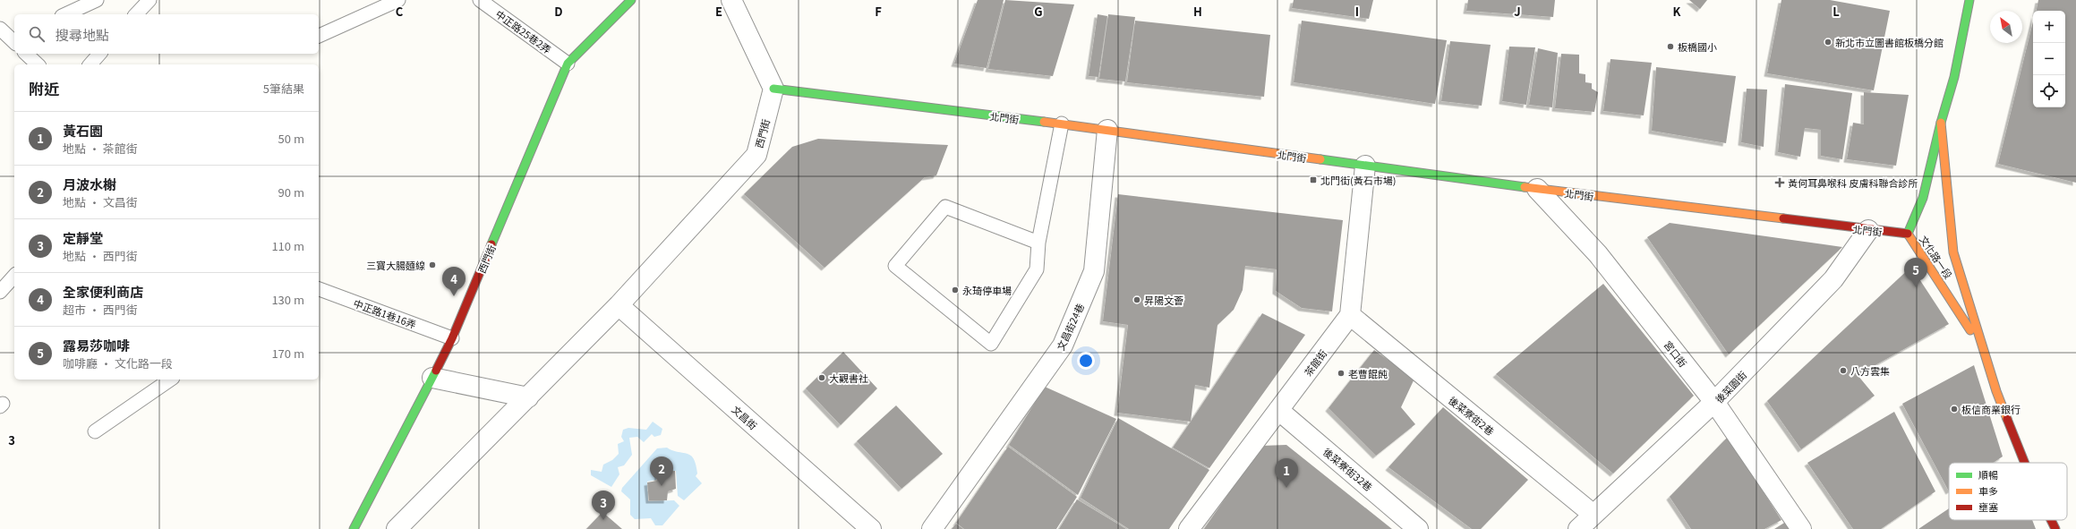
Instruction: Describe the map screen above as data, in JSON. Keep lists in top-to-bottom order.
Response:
{
  "streets": {
    "street": [
      "北門街",
      "西門街",
      "文化路一段",
      "文昌街24巷",
      "宮口街",
      "茶館街",
      "後菜園街",
      "後菜寮街2巷",
      "文昌街",
      "後菜寮街32巷"
    ],
    "lane": ["中正路25巷2弄", "中正路1巷16弄"]
  },
  "crossings": [
    ["中正路25巷2弄", "西門街"],
    ["北門街", "西門街"],
    ["北門街", "文化路一段"],
    ["北門街", "文昌街24巷"],
    ["北門街", "宮口街"],
    ["北門街", "後菜園街"],
    ["西門街", "中正路1巷16弄"],
    ["西門街", "文昌街"],
    ["宮口街", "後菜園街"],
    ["茶館街", "後菜寮街2巷"],
    ["茶館街", "後菜寮街32巷"],
    ["後菜園街", "後菜寮街2巷"]
  ],
  "places": {
    "other": [
      "新北市立圖書館板橋分館",
      "板橋國小",
      "三寶大腸麵線",
      "永琦停車場",
      "昇陽文薈",
      "八方雲集",
      "老曹餛飩",
      "大觀書社",
      "板信商業銀行"
    ],
    "transit": ["北門街(黃石市場)"],
    "health": ["黃何耳鼻喉科 皮膚科聯合診所"]
  },
  "legend": ["順暢", "車多", "壅塞"],
  "north": "top left",
  "page": {
    "map_buttons": ["+", "−"],
    "search": "搜尋地點",
    "heading": ["附近", "5筆結果"],
    "list": [
      {
        "mark": "1",
        "name": "黃石園",
        "note": "地點 · 茶館街",
        "value": "50 m"
      },
      {
        "mark": "2",
        "name": "月波水榭",
        "note": "地點 · 文昌街",
        "value": "90 m"
      },
      {
        "mark": "3",
        "name": "定靜堂",
        "note": "地點 · 西門街",
        "value": "110 m"
      },
      {
        "mark": "4",
        "name": "全家便利商店",
        "note": "超市 · 西門街",
        "value": "130 m"
      },
      {
        "mark": "5",
        "name": "露易莎咖啡",
        "note": "咖啡廳 · 文化路一段",
        "value": "170 m"
      }
    ],
    "pins": [
      "5",
      "4",
      "2",
      "1",
      "3"
    ]
  },
  "grid": {
    "columns": [
      "C",
      "D",
      "E",
      "F",
      "G",
      "H",
      "I",
      "J",
      "K",
      "L"
    ],
    "rows": ["3"]
  }
}
